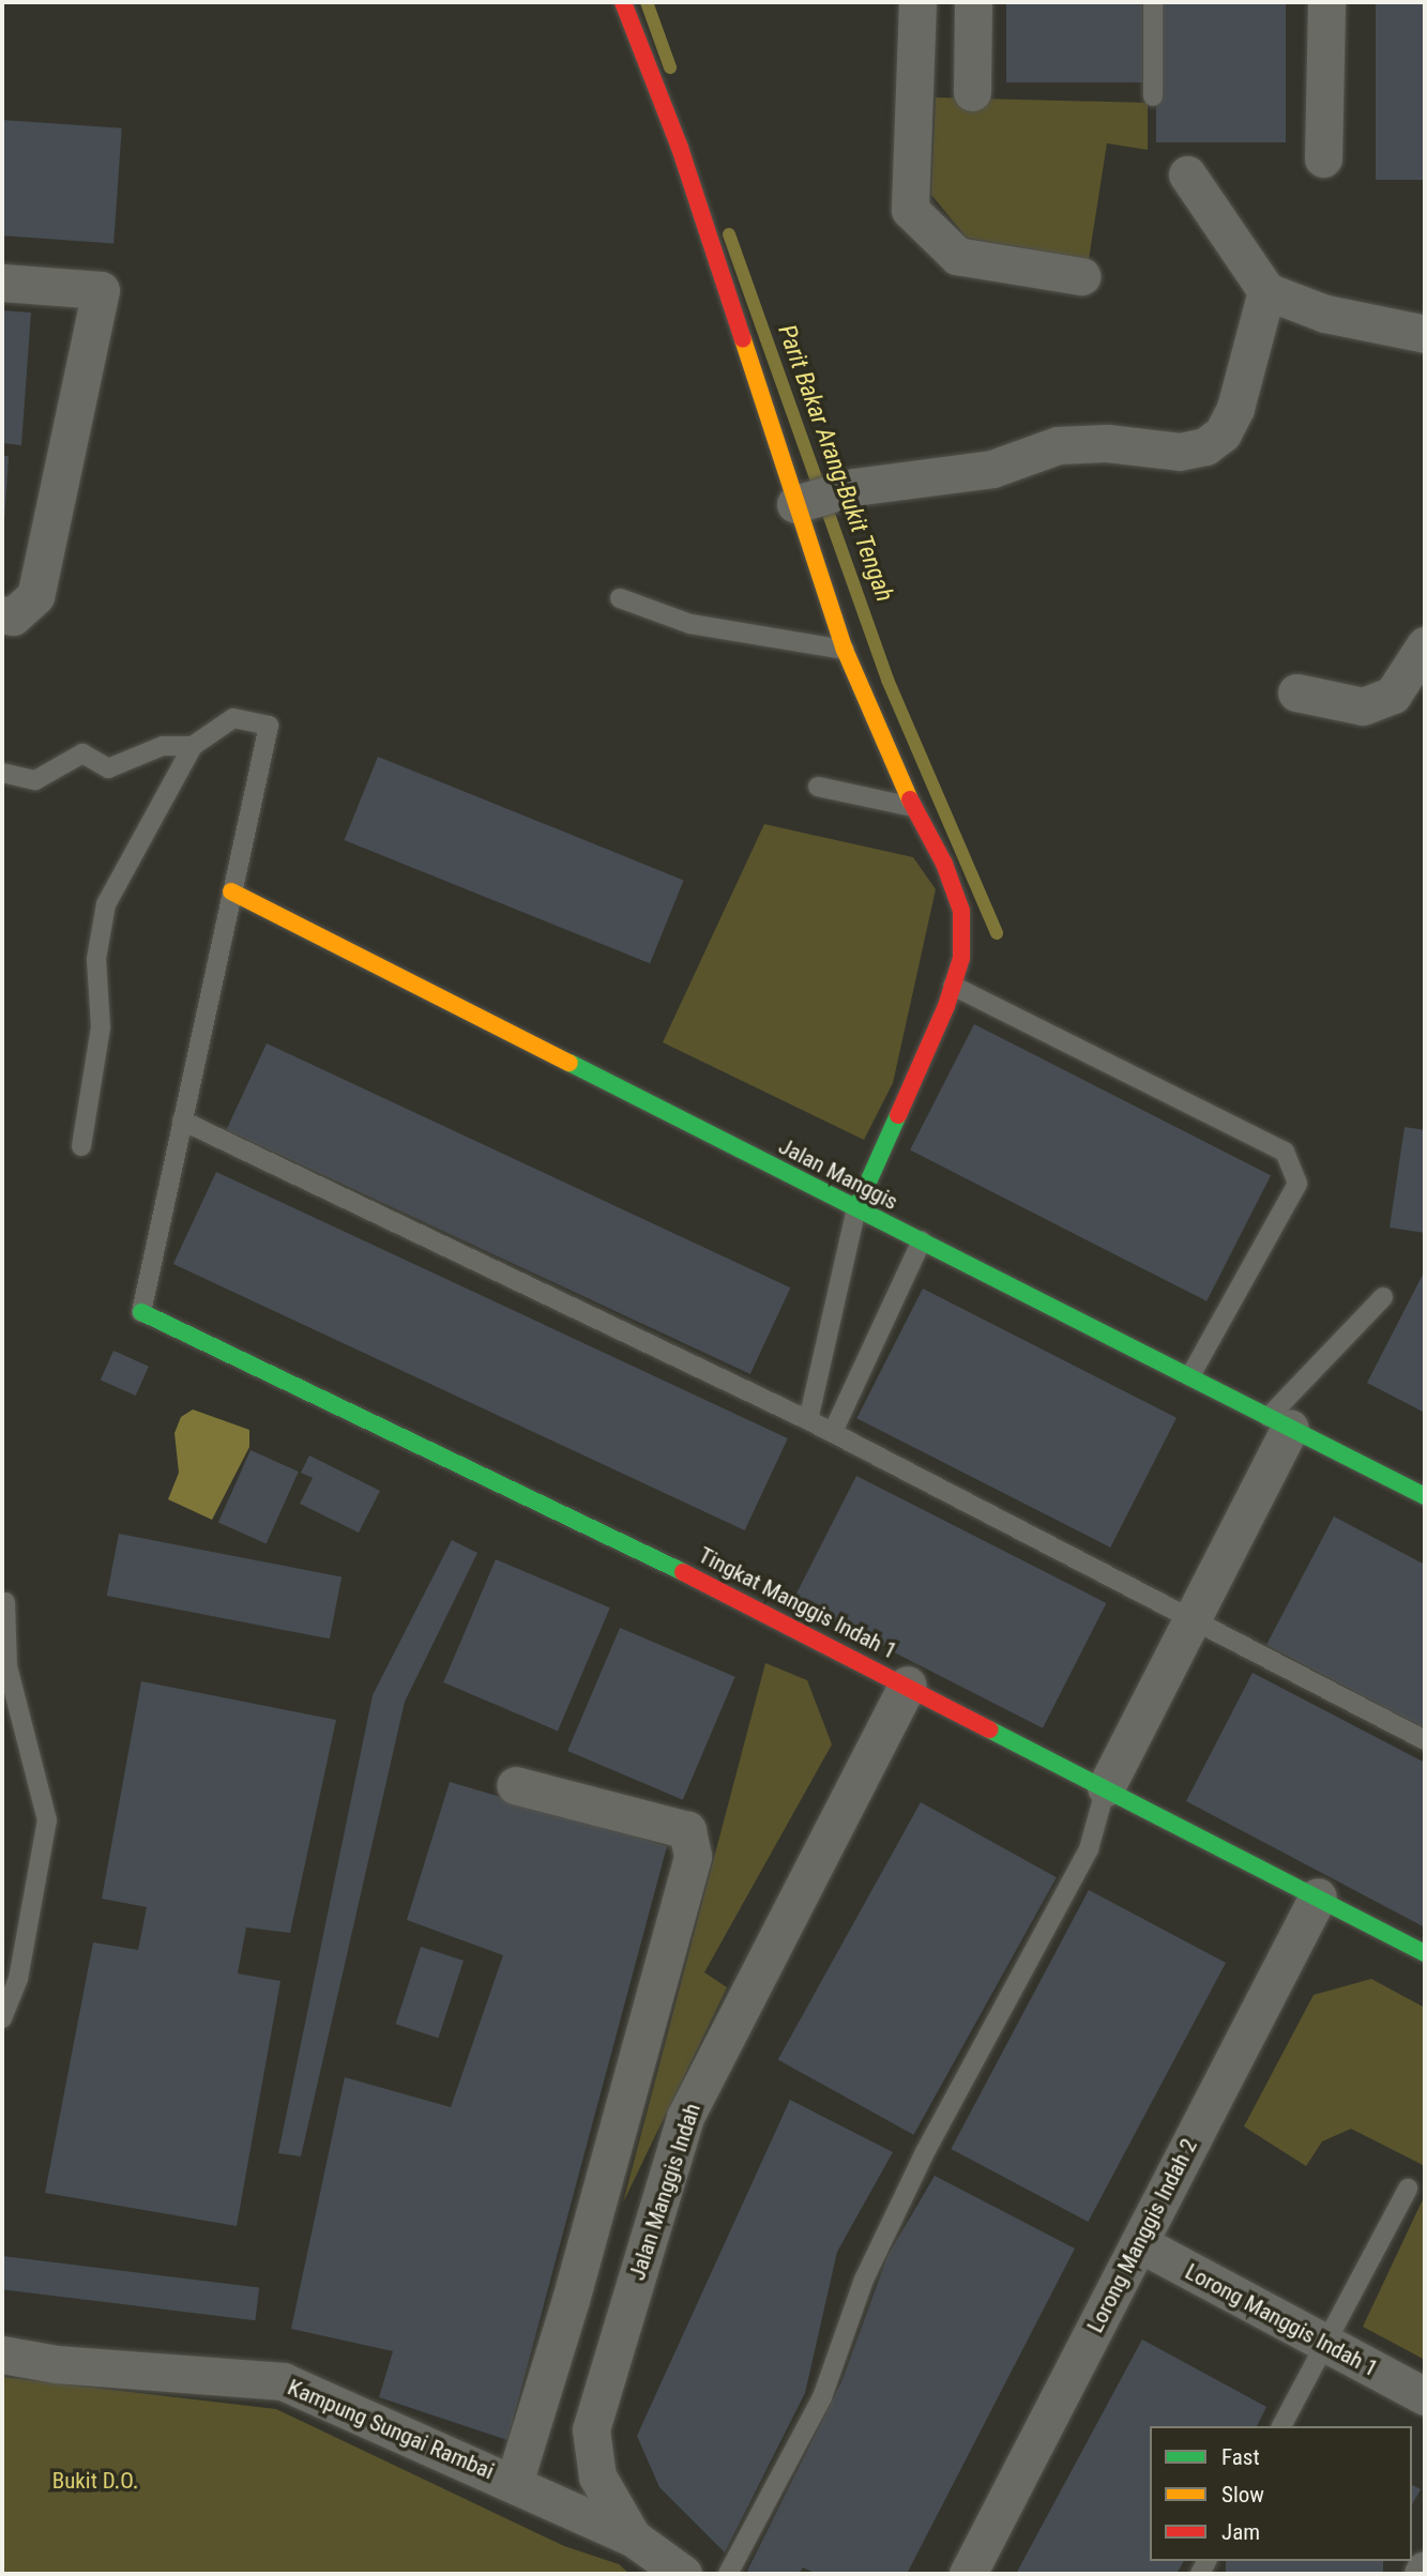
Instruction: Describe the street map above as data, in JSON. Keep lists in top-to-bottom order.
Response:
{
  "streets": {
    "street": [
      "Jalan Manggis",
      "Tingkat Manggis Indah 1",
      "Jalan Manggis Indah",
      "Lorong Manggis Indah 2",
      "Lorong Manggis Indah 1",
      "Kampung Sungai Rambai"
    ]
  },
  "crossings": [
    ["Tingkat Manggis Indah 1", "Jalan Manggis Indah"],
    ["Tingkat Manggis Indah 1", "Lorong Manggis Indah 2"],
    ["Jalan Manggis Indah", "Kampung Sungai Rambai"],
    ["Lorong Manggis Indah 2", "Lorong Manggis Indah 1"]
  ],
  "water": ["Parit Bakar Arang-Bukit Tengah"],
  "parks": ["Bukit D.O."],
  "legend": ["Fast", "Slow", "Jam"]
}
